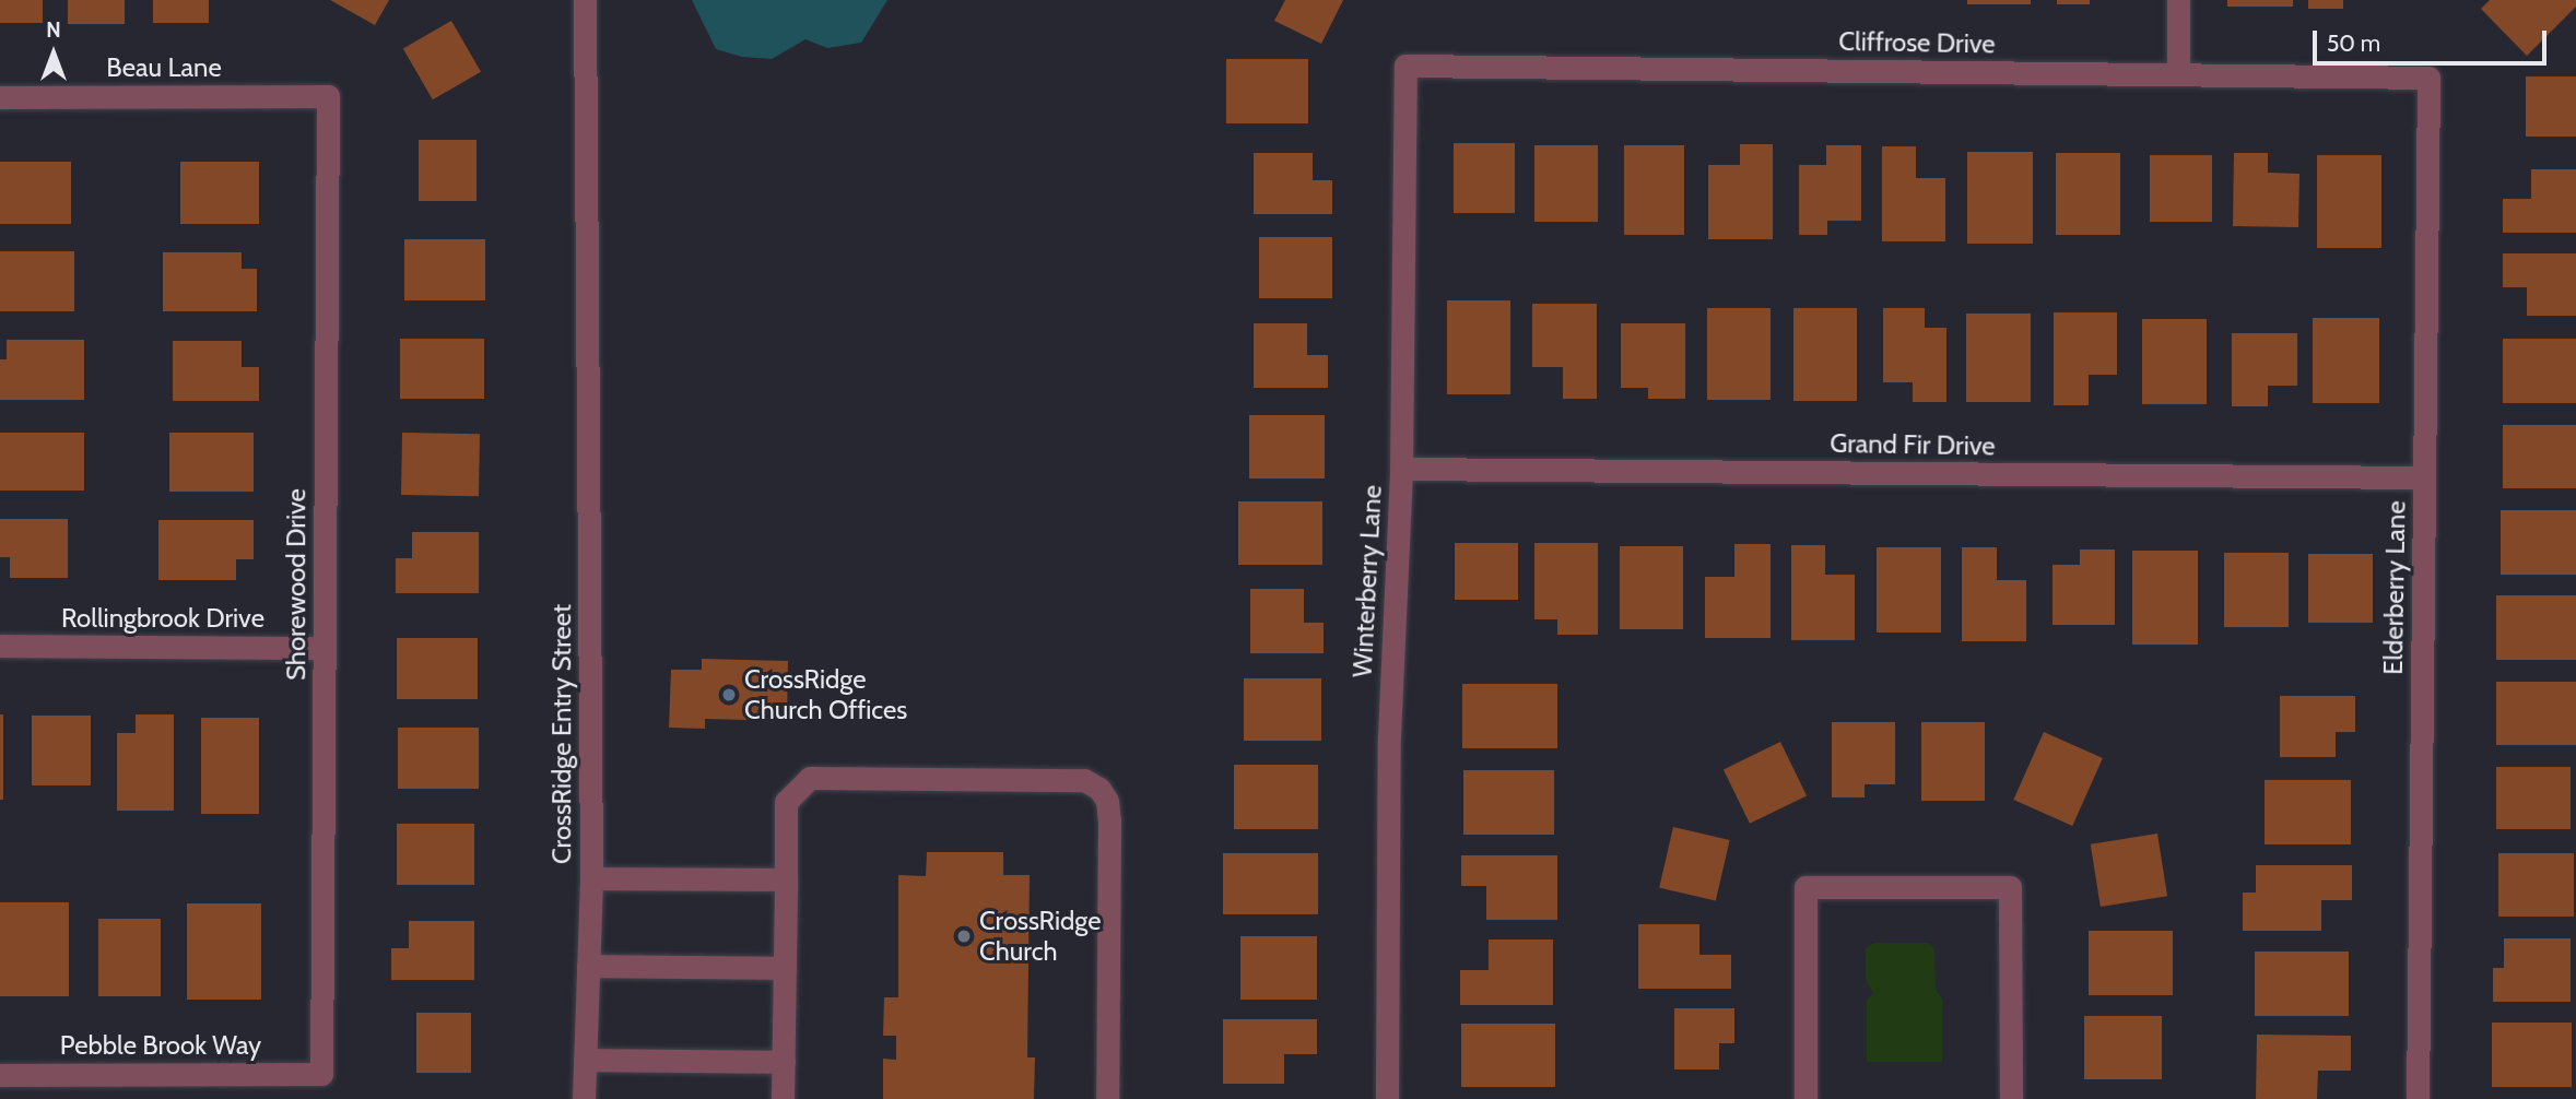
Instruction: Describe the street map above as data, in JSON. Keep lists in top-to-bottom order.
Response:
{
  "streets": {
    "street": [
      "Cliffrose Drive",
      "Beau Lane",
      "Grand Fir Drive",
      "Winterberry Lane",
      "Shorewood Drive",
      "Elderberry Lane",
      "Rollingbrook Drive",
      "CrossRidge Entry Street",
      "Pebble Brook Way"
    ]
  },
  "crossings": [
    ["Cliffrose Drive", "Winterberry Lane"],
    ["Cliffrose Drive", "Elderberry Lane"],
    ["Beau Lane", "Shorewood Drive"],
    ["Grand Fir Drive", "Winterberry Lane"],
    ["Grand Fir Drive", "Elderberry Lane"],
    ["Shorewood Drive", "Rollingbrook Drive"],
    ["Shorewood Drive", "Pebble Brook Way"]
  ],
  "places": ["CrossRidge Church Offices", "CrossRidge Church"],
  "scale_bar": "50 m",
  "north": "top"
}
